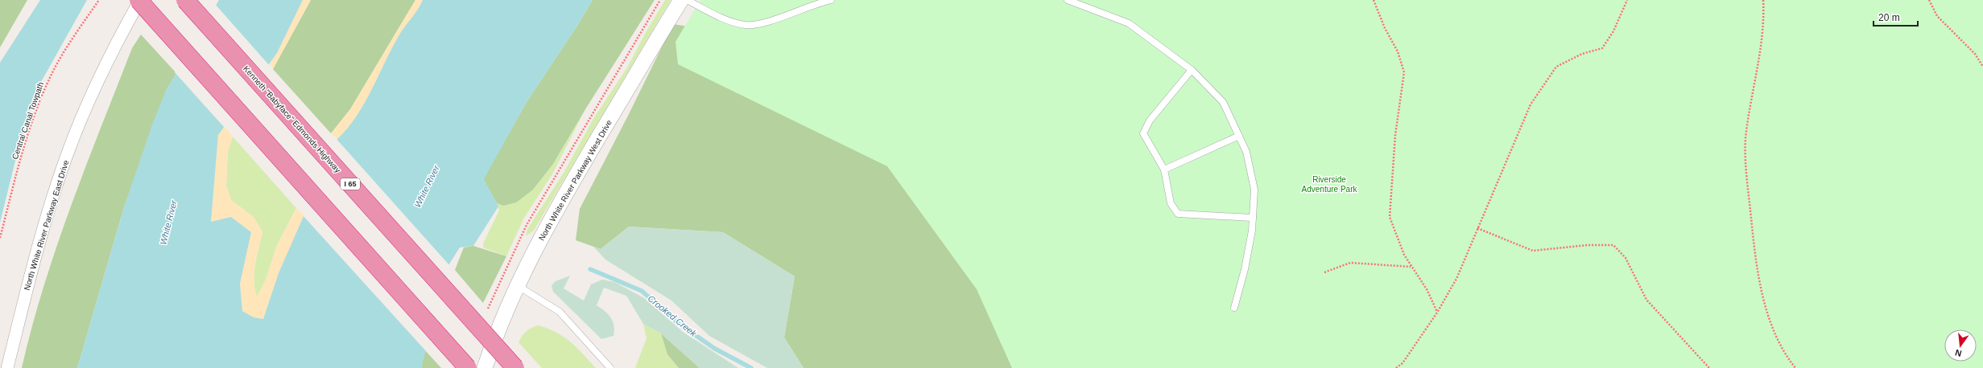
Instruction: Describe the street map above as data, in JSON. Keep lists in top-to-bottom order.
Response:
{
  "streets": {
    "highway": ["Kenneth \"Babyface\" Edmonds Highway", "I 65"],
    "street": ["North White River Parkway West Drive", "North White River Parkway East Drive"],
    "path": ["Central Canal Towpath"]
  },
  "water": ["White River", "Crooked Creek"],
  "parks": ["Riverside Adventure Park"],
  "scale_bar": "20 m",
  "north": "bottom"
}
